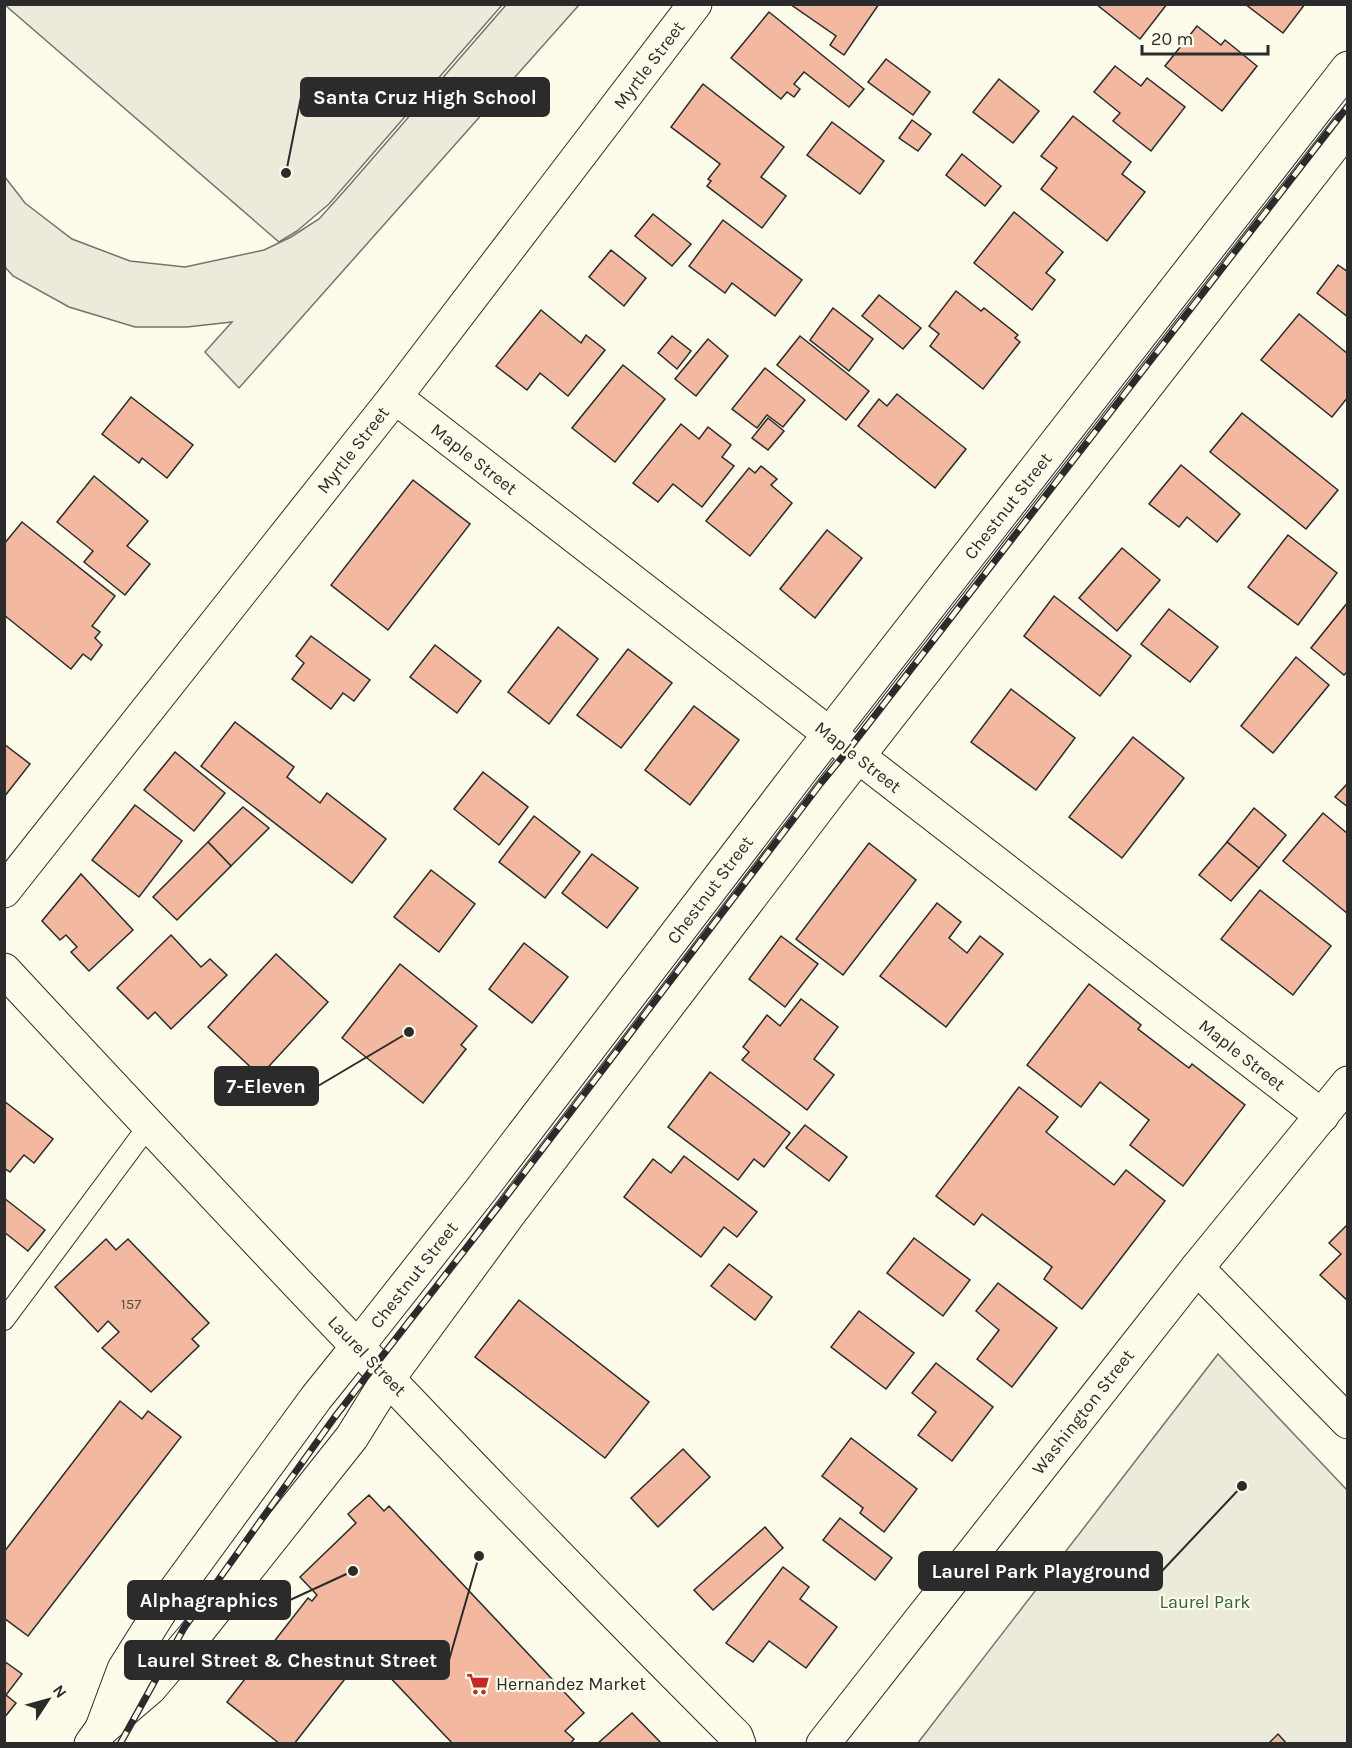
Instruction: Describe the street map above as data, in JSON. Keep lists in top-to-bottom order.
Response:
{
  "streets": {
    "street": [
      "Myrtle Street",
      "Maple Street",
      "Chestnut Street",
      "Laurel Street",
      "Washington Street"
    ]
  },
  "crossings": [
    ["Myrtle Street", "Maple Street"],
    ["Maple Street", "Chestnut Street"],
    ["Maple Street", "Washington Street"],
    ["Chestnut Street", "Laurel Street"]
  ],
  "parks": ["Laurel Park"],
  "places": {
    "other": [
      "Santa Cruz High School",
      "7-Eleven",
      "Laurel Park Playground",
      "Laurel Street & Chestnut Street",
      "Alphagraphics"
    ],
    "supermarket": ["Hernandez Market"]
  },
  "house_numbers": ["157"],
  "scale_bar": "20 m",
  "north": "top right"
}
